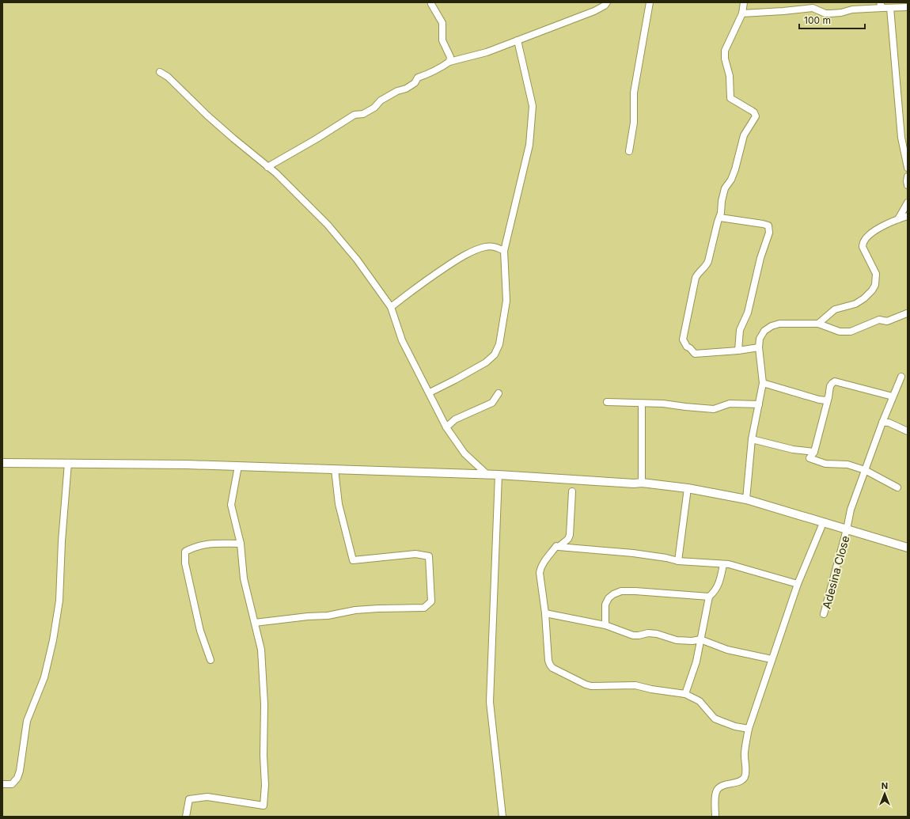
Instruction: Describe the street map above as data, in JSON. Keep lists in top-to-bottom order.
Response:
{
  "streets": {
    "street": ["Adesina Close"]
  },
  "scale_bar": "100 m",
  "north": "top"
}
